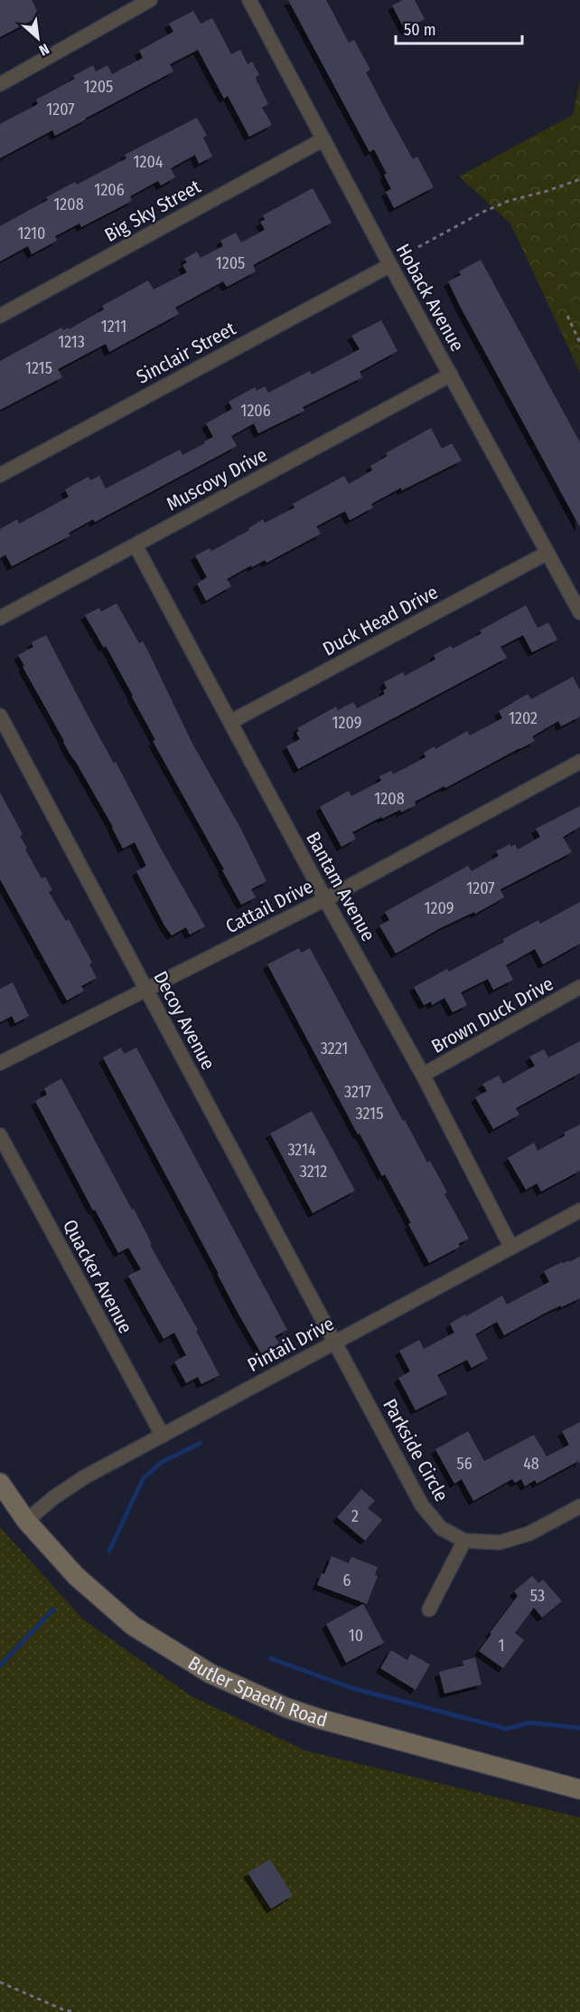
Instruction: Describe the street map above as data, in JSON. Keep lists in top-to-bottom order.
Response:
{
  "streets": {
    "main road": ["Butler Spaeth Road"],
    "street": [
      "Big Sky Street",
      "Hoback Avenue",
      "Sinclair Street",
      "Muscovy Drive",
      "Duck Head Drive",
      "Bantam Avenue",
      "Cattail Drive",
      "Brown Duck Drive",
      "Decoy Avenue",
      "Quacker Avenue",
      "Pintail Drive",
      "Parkside Circle"
    ]
  },
  "crossings": [
    ["Big Sky Street", "Hoback Avenue"],
    ["Hoback Avenue", "Sinclair Street"],
    ["Hoback Avenue", "Muscovy Drive"],
    ["Hoback Avenue", "Duck Head Drive"],
    ["Muscovy Drive", "Bantam Avenue"],
    ["Duck Head Drive", "Bantam Avenue"],
    ["Bantam Avenue", "Cattail Drive"],
    ["Bantam Avenue", "Brown Duck Drive"],
    ["Bantam Avenue", "Pintail Drive"],
    ["Cattail Drive", "Decoy Avenue"],
    ["Decoy Avenue", "Pintail Drive"],
    ["Decoy Avenue", "Parkside Circle"],
    ["Quacker Avenue", "Pintail Drive"],
    ["Pintail Drive", "Parkside Circle"],
    ["Pintail Drive", "Butler Spaeth Road"]
  ],
  "house_numbers": [
    "1205",
    "1207",
    "1204",
    "1206",
    "1208",
    "1210",
    "1205",
    "1211",
    "1213",
    "1215",
    "1206",
    "1202",
    "1209",
    "1208",
    "1207",
    "1209",
    "3221",
    "3217",
    "3215",
    "3214",
    "3212",
    "56",
    "48",
    "2",
    "6",
    "53",
    "10",
    "1"
  ],
  "scale_bar": "50 m",
  "north": "bottom right"
}
